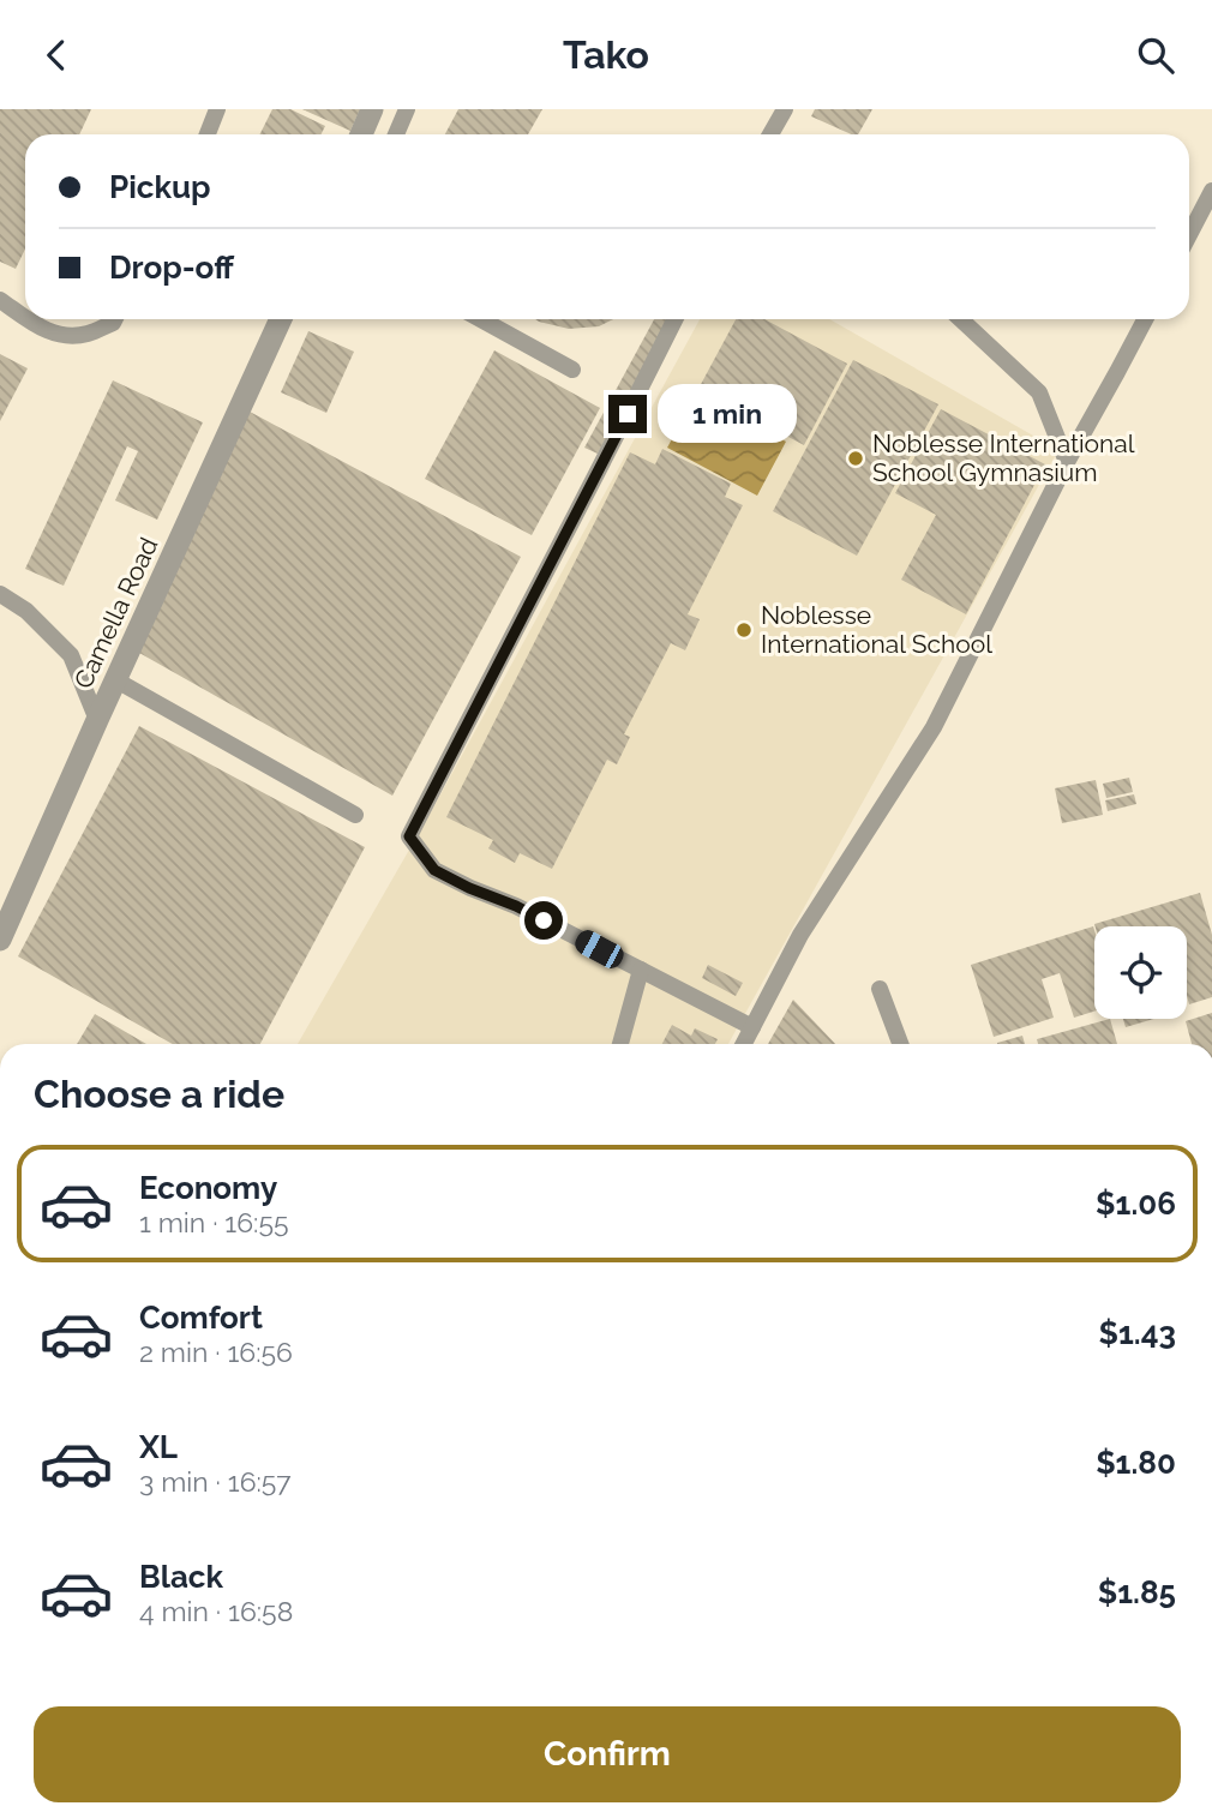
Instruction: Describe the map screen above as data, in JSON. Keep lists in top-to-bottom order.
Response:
{
  "streets": {
    "street": ["Camella Road"]
  },
  "places": ["Noblesse International School Gymnasium", "Noblesse International School"],
  "page": {
    "header": "Tako",
    "banner": ["Pickup", "Drop-off"],
    "bubble": "1 min",
    "heading": "Choose a ride",
    "list": [
      {
        "name": "Economy",
        "note": "1 min · 16:55",
        "value": "$1.06"
      },
      {
        "name": "Comfort",
        "note": "2 min · 16:56",
        "value": "$1.43"
      },
      {
        "name": "XL",
        "note": "3 min · 16:57",
        "value": "$1.80"
      },
      {
        "name": "Black",
        "note": "4 min · 16:58",
        "value": "$1.85"
      }
    ],
    "buttons": "Confirm"
  }
}
